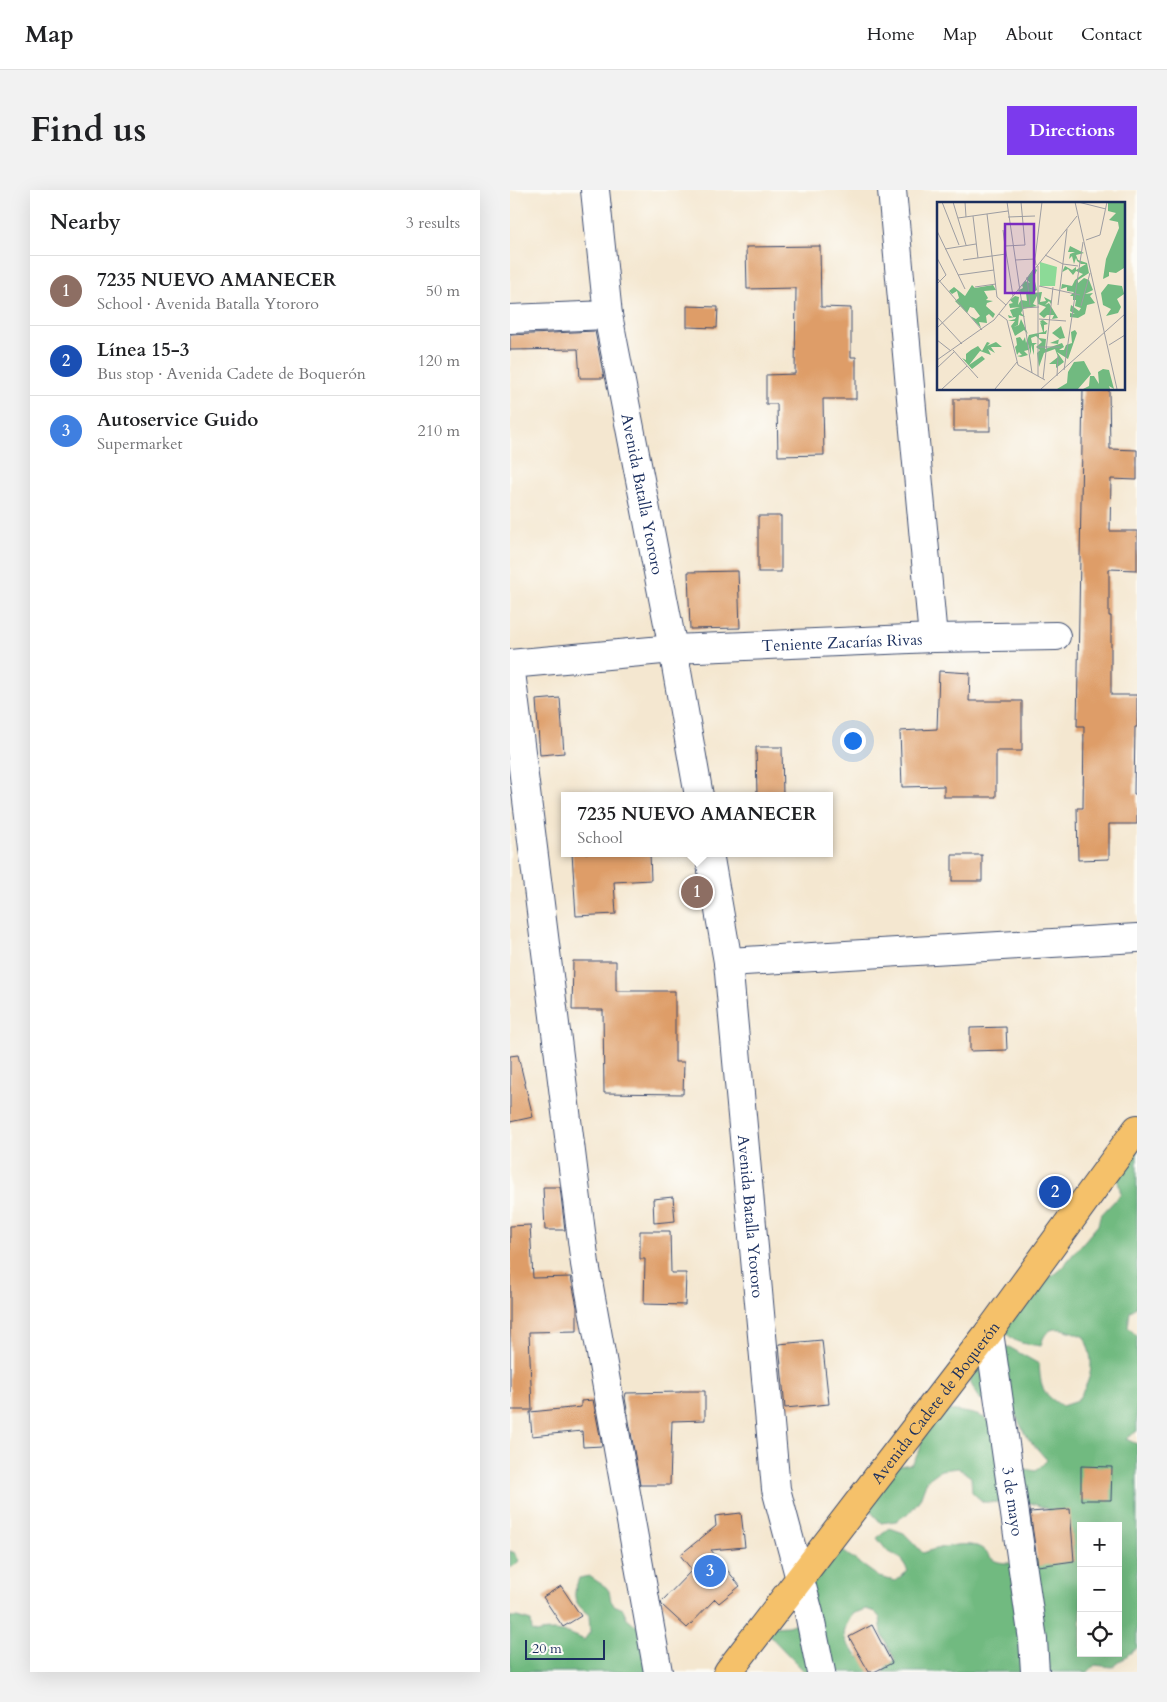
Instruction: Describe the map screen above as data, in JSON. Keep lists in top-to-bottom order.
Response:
{
  "streets": {
    "main road": ["Avenida Cadete de Boquerón"],
    "street": ["Avenida Batalla Ytororo", "Teniente Zacarías Rivas", "3 de mayo"]
  },
  "crossings": [
    ["Avenida Batalla Ytororo", "Teniente Zacarías Rivas"],
    ["Avenida Batalla Ytororo", "Avenida Cadete de Boquerón"],
    ["Avenida Cadete de Boquerón", "3 de mayo"]
  ],
  "scale_bar": "20 m",
  "page": {
    "header": "Map",
    "nav": [
      "Home",
      "Map",
      "About",
      "Contact"
    ],
    "title": "Find us",
    "buttons": "Directions",
    "heading": ["Nearby", "3 results"],
    "list": [
      {
        "mark": "1",
        "name": "7235 NUEVO AMANECER",
        "note": "School · Avenida Batalla Ytororo",
        "value": "50 m"
      },
      {
        "mark": "2",
        "name": "Línea 15-3",
        "note": "Bus stop · Avenida Cadete de Boquerón",
        "value": "120 m"
      },
      {
        "mark": "3",
        "name": "Autoservice Guido",
        "note": "Supermarket",
        "value": "210 m"
      }
    ],
    "popup": ["7235 NUEVO AMANECER", "School"],
    "pins": ["1", "2", "3"],
    "map_buttons": ["+", "−"],
    "scale": "20 m"
  }
}
